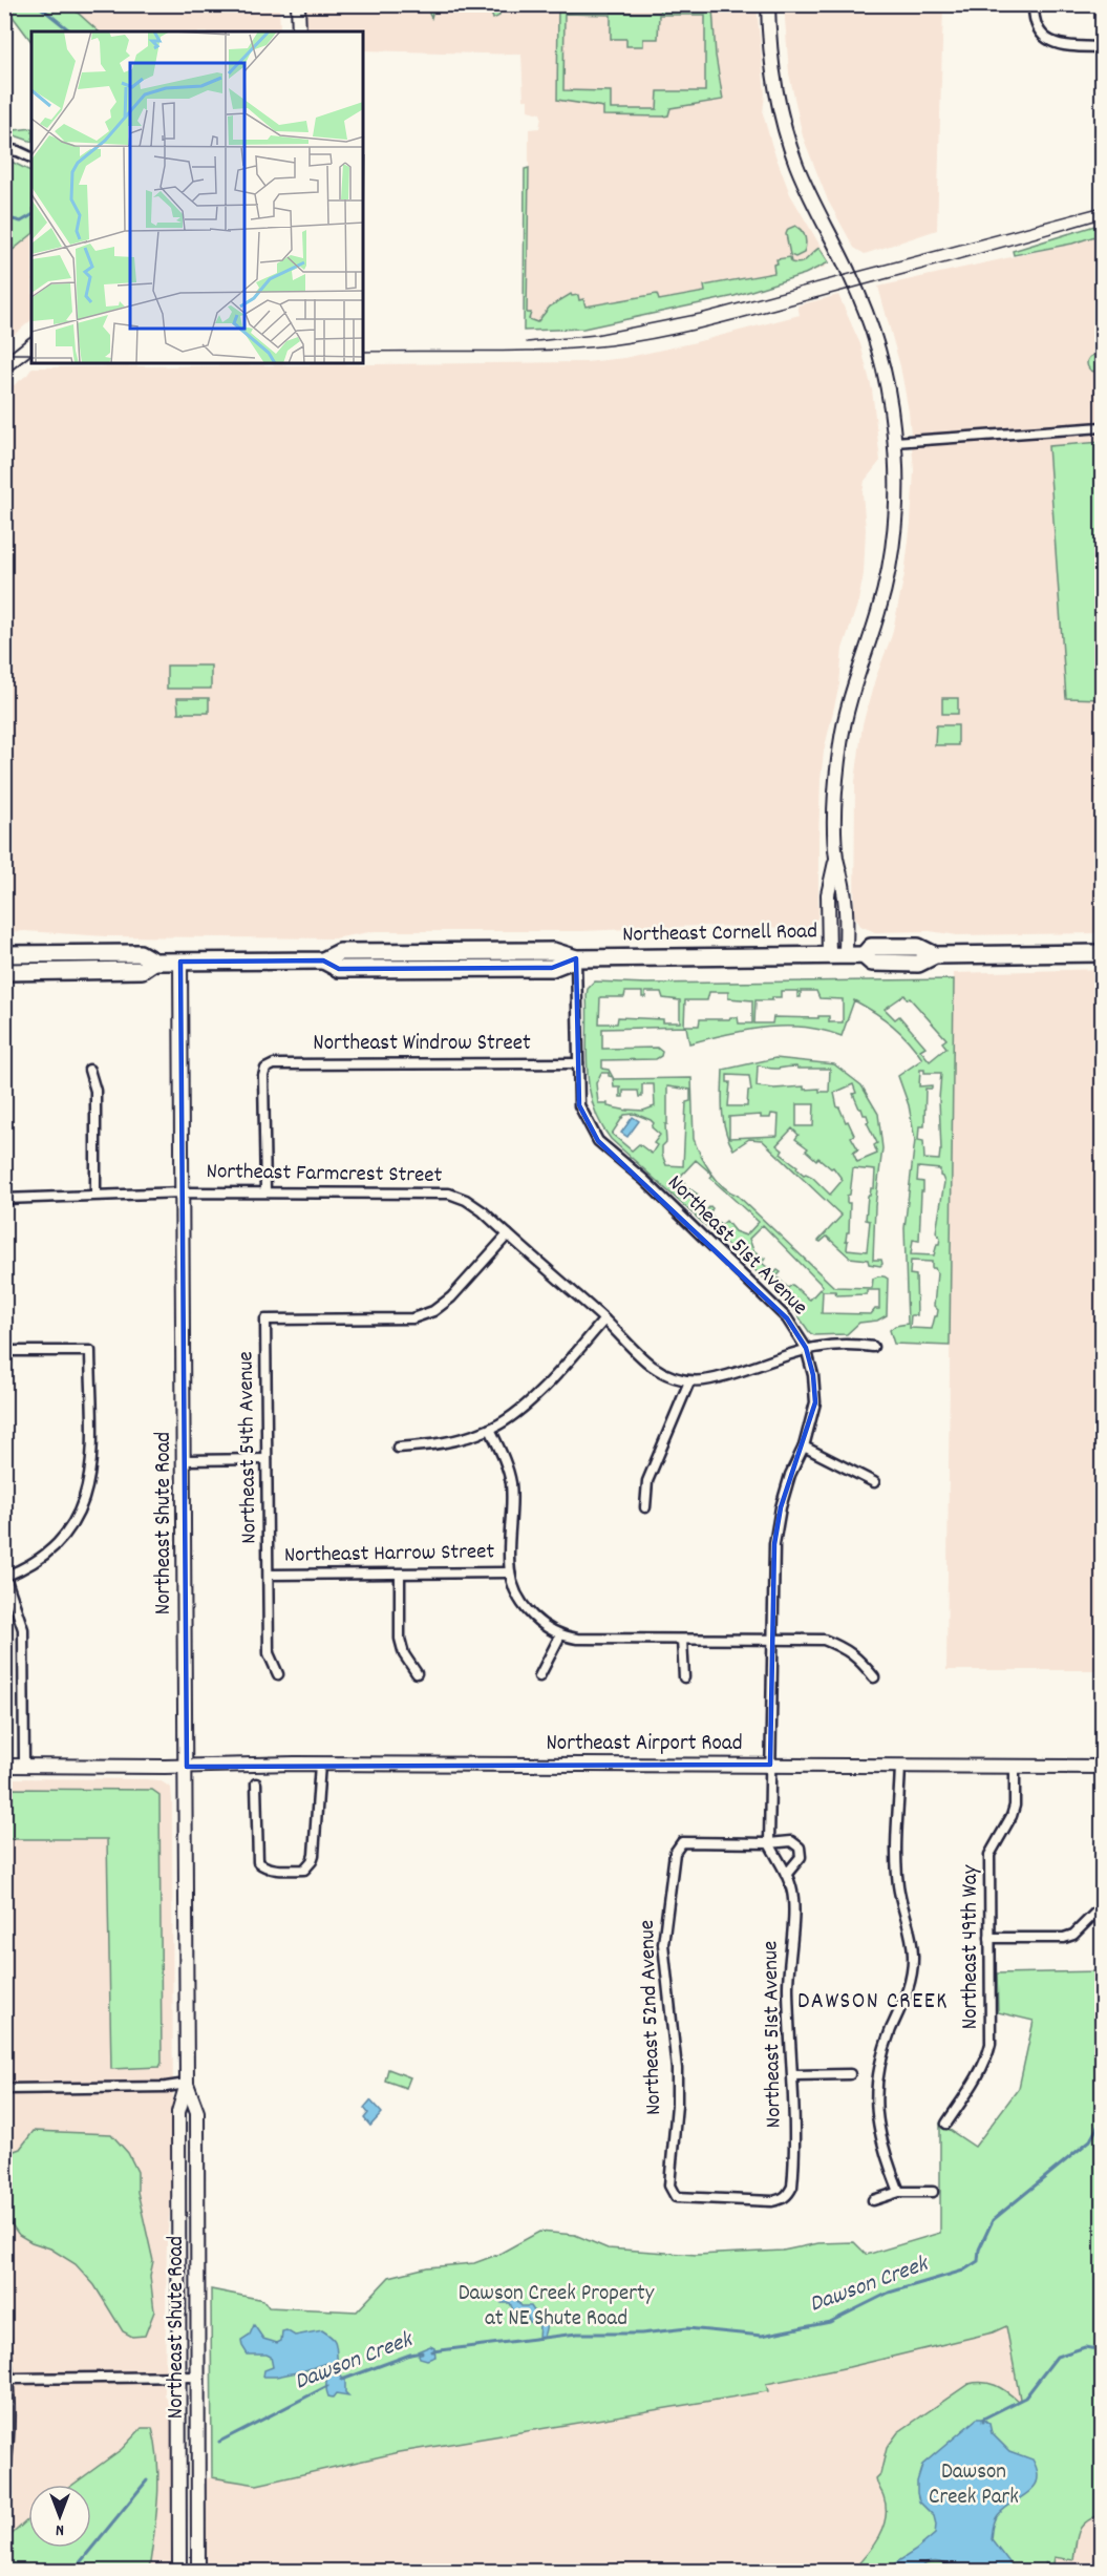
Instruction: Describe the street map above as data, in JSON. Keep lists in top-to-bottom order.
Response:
{
  "streets": {
    "highway": ["Northeast Cornell Road"],
    "street": [
      "Northeast Windrow Street",
      "Northeast Farmcrest Street",
      "Northeast 51st Avenue",
      "Northeast 54th Avenue",
      "Northeast Shute Road",
      "Northeast Harrow Street",
      "Northeast Airport Road",
      "Northeast 49th Way",
      "Northeast 52nd Avenue"
    ]
  },
  "crossings": [
    ["Northeast Cornell Road", "Northeast 51st Avenue"],
    ["Northeast Cornell Road", "Northeast Shute Road"],
    ["Northeast Windrow Street", "Northeast Farmcrest Street"],
    ["Northeast Windrow Street", "Northeast 51st Avenue"],
    ["Northeast Farmcrest Street", "Northeast 54th Avenue"],
    ["Northeast Farmcrest Street", "Northeast Shute Road"],
    ["Northeast 51st Avenue", "Northeast Airport Road"],
    ["Northeast 51st Avenue", "Northeast 52nd Avenue"],
    ["Northeast 54th Avenue", "Northeast Harrow Street"],
    ["Northeast Shute Road", "Northeast Airport Road"],
    ["Northeast Airport Road", "Northeast 49th Way"]
  ],
  "districts": ["DAWSON CREEK"],
  "water": ["Dawson Creek"],
  "parks": ["Dawson Creek Property at NE Shute Road", "Dawson Creek Park"],
  "north": "bottom"
}
